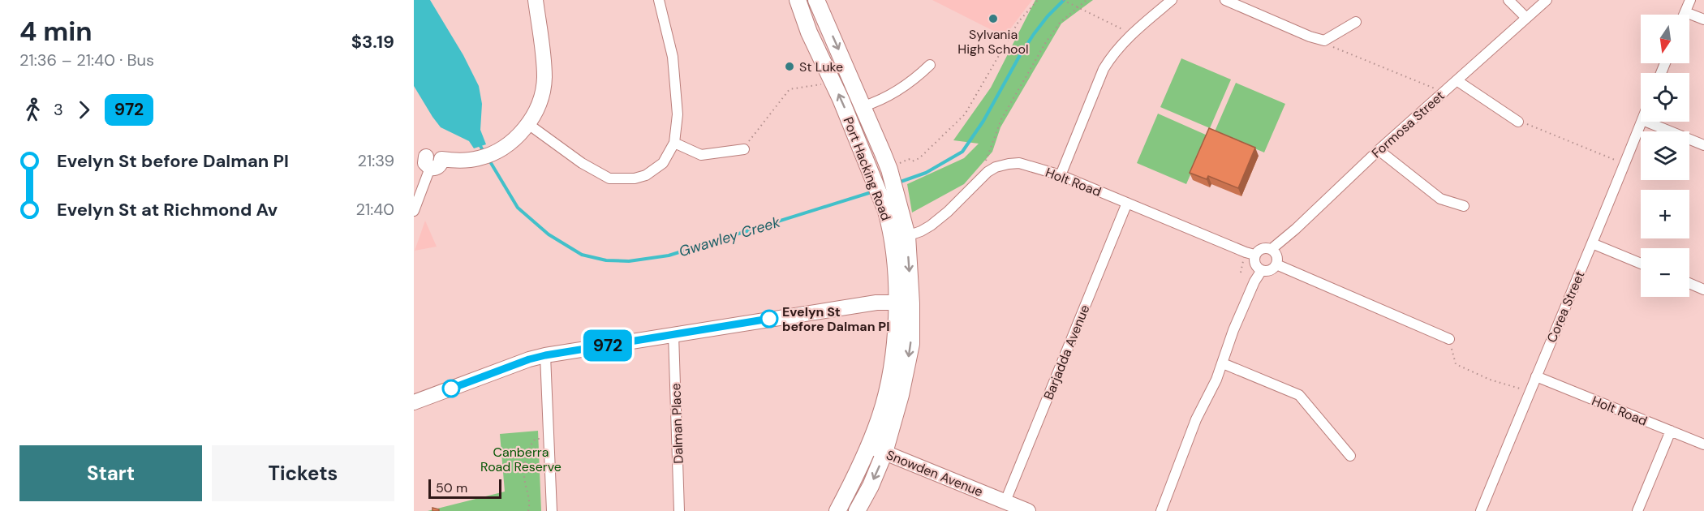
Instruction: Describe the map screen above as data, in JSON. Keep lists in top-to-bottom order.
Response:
{
  "streets": {
    "main road": ["Port Hacking Road"],
    "street": [
      "Formosa Street",
      "Holt Road",
      "Corea Street",
      "Barjadda Avenue",
      "Dalman Place",
      "Snowden Avenue"
    ]
  },
  "crossings": [
    ["Formosa Street", "Holt Road"],
    ["Port Hacking Road", "Holt Road"],
    ["Port Hacking Road", "Snowden Avenue"],
    ["Holt Road", "Corea Street"],
    ["Holt Road", "Barjadda Avenue"],
    ["Barjadda Avenue", "Snowden Avenue"]
  ],
  "water": ["Gwawley Creek"],
  "parks": ["Canberra Road Reserve"],
  "places": ["Sylvania High School", "St Luke", "Evelyn St before Dalman Pl"],
  "lines": ["bus line 972"],
  "scale_bar": "50 m",
  "north": "bottom",
  "page": {
    "heading": ["4 min", "21:36 – 21:40 · Bus", "$3.19"],
    "on_map": "972",
    "map_buttons": ["+", "−"],
    "legs": ["3", "972"],
    "list": [
      {
        "name": "Evelyn St before Dalman Pl",
        "value": "21:39"
      },
      {
        "name": "Evelyn St at Richmond Av",
        "value": "21:40"
      }
    ],
    "buttons": ["Start", "Tickets"],
    "scale": "50 m"
  }
}
